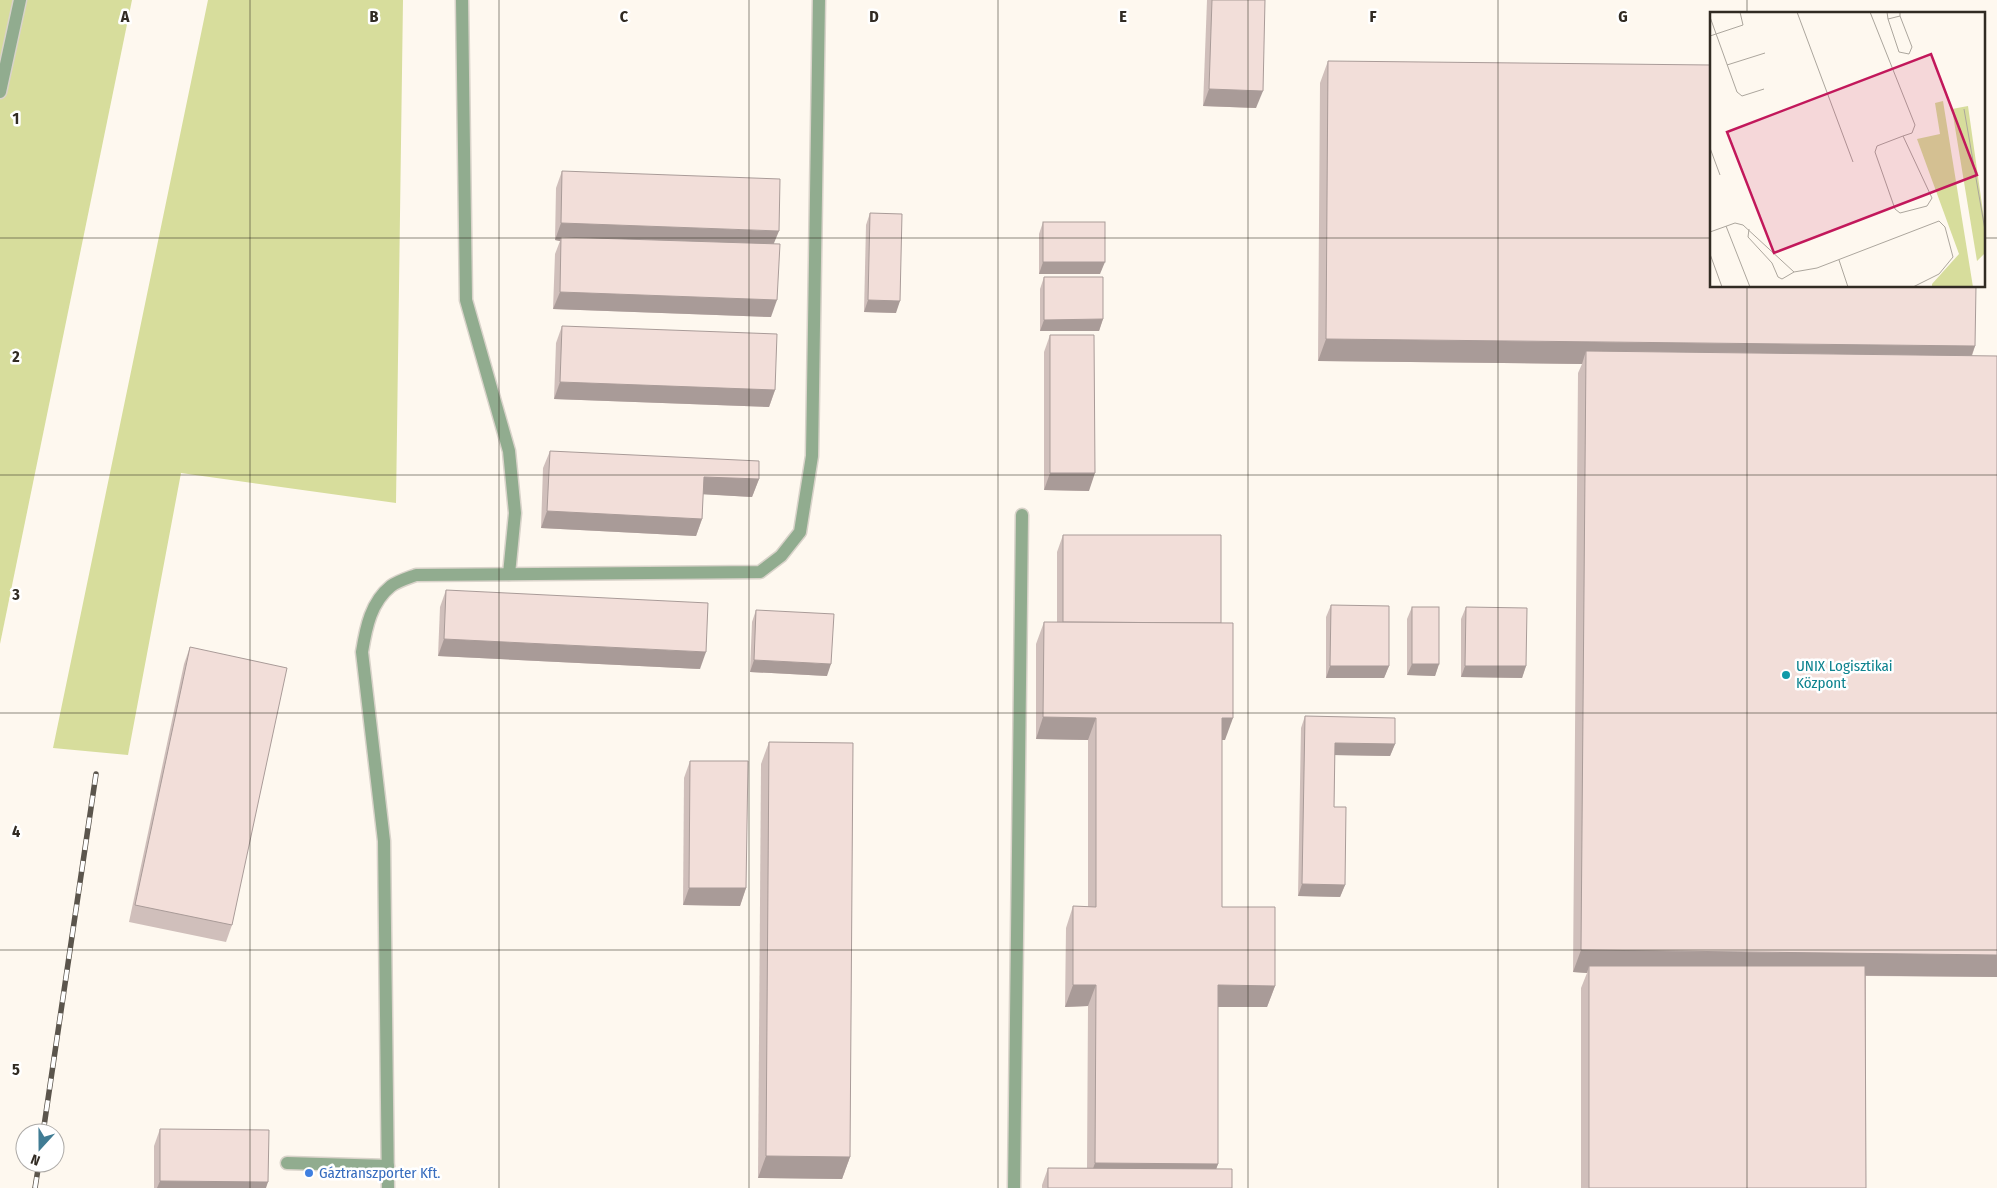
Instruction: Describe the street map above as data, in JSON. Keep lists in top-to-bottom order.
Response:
{
  "places": ["UNIX Logisztikai Központ", "Gáztranszporter Kft."],
  "north": "bottom",
  "grid": {
    "columns": [
      "A",
      "B",
      "C",
      "D",
      "E",
      "F",
      "G"
    ],
    "rows": [
      "1",
      "2",
      "3",
      "4",
      "5"
    ]
  }
}
